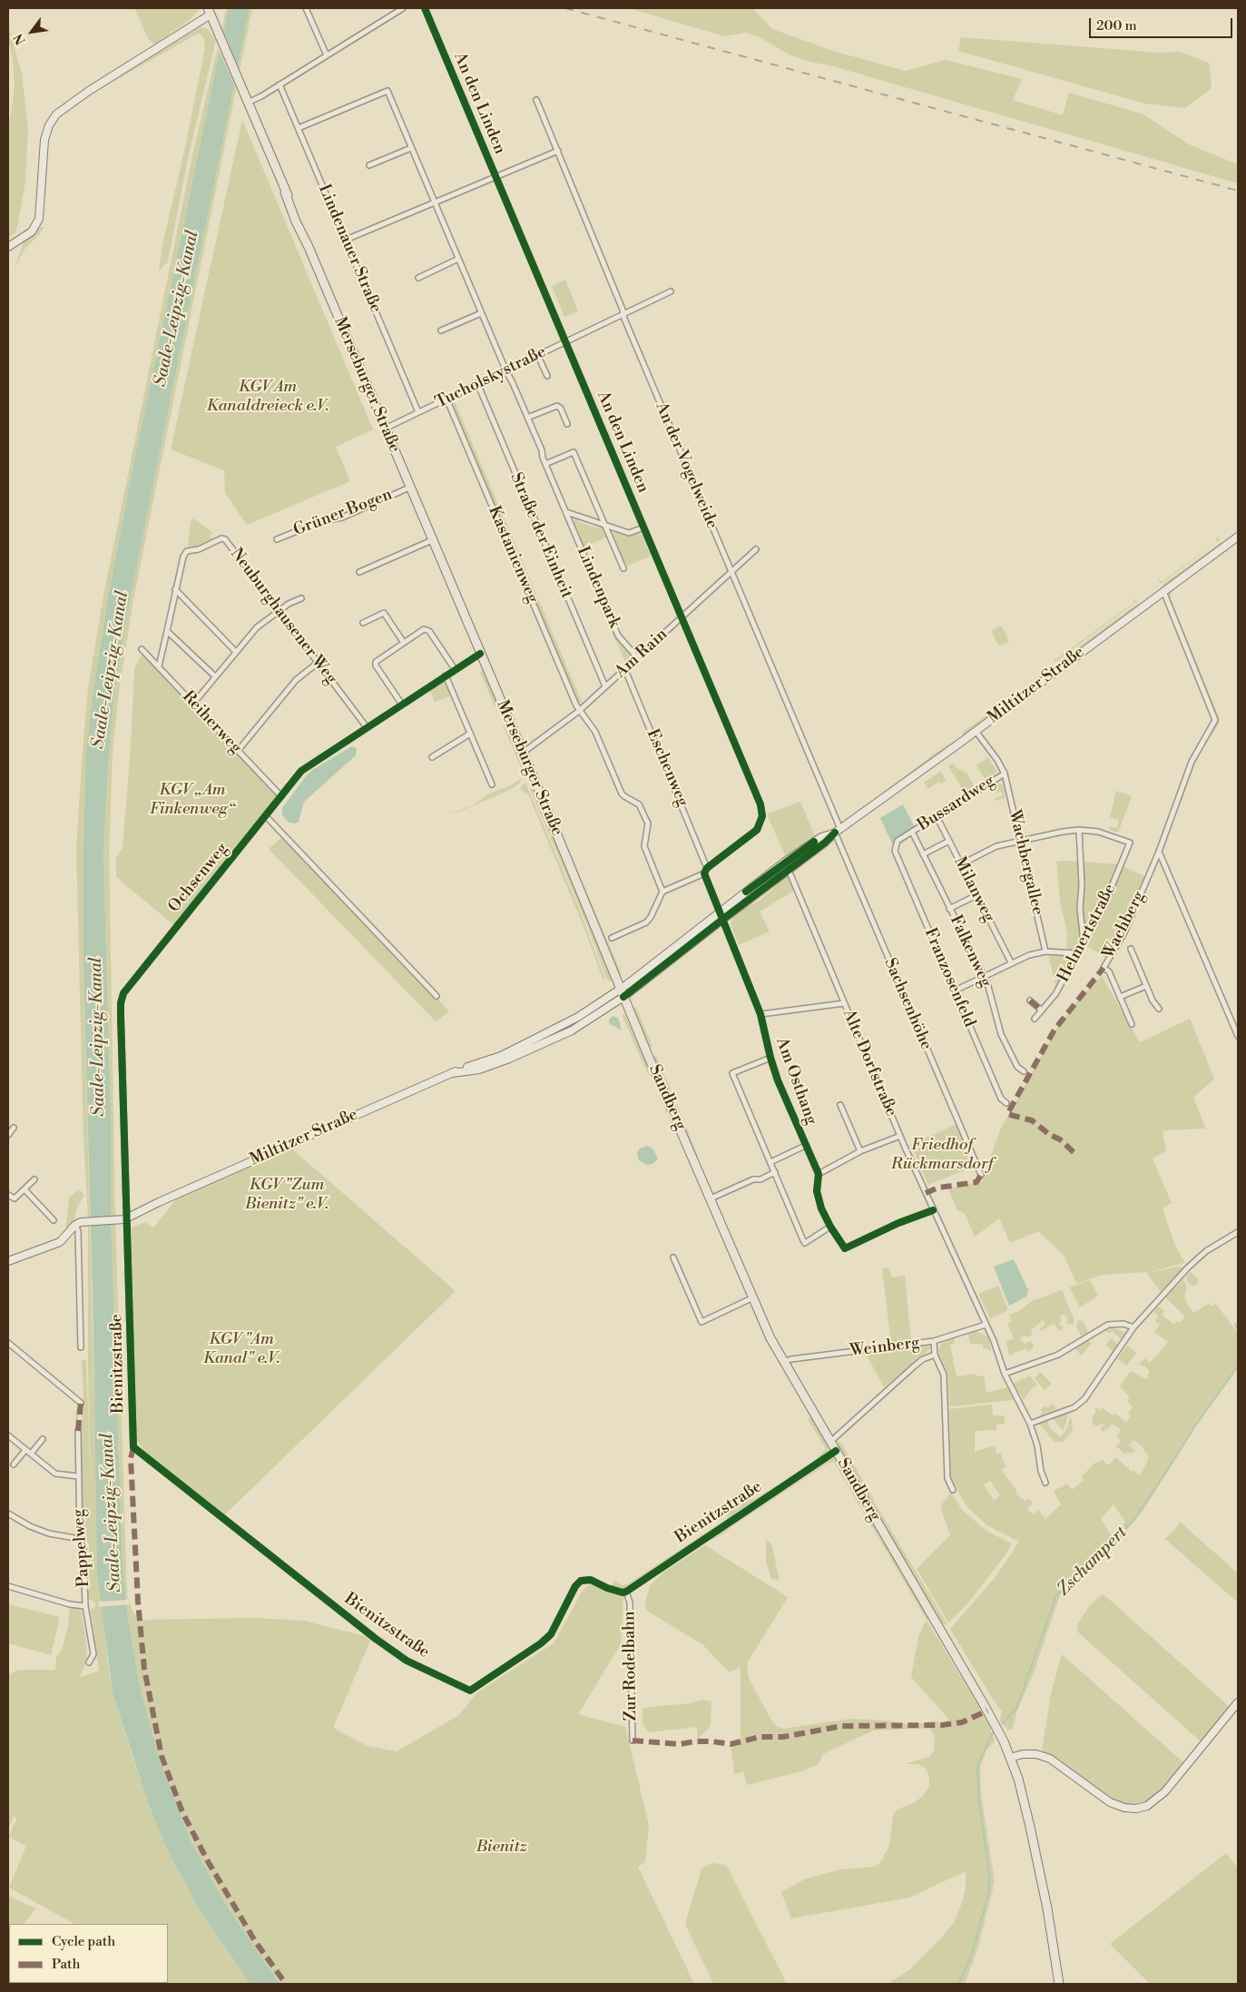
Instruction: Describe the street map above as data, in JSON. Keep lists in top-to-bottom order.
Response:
{
  "streets": {
    "main road": ["Merseburger Straße", "Sandberg"],
    "street": [
      "An den Linden",
      "Lindenauer Straße",
      "Tucholskystraße",
      "An der Vogelweide",
      "Grüner Bogen",
      "Straße der Einheit",
      "Kastanienweg",
      "Lindenpark",
      "Neuburghausener Weg",
      "Am Rain",
      "Miltitzer Straße",
      "Reiherweg",
      "Eschenweg",
      "Bussardweg",
      "Wachbergallee",
      "Ochsenweg",
      "Milanweg",
      "Wachberg",
      "Helmertstraße",
      "Falkenweg",
      "Franzosenfeld",
      "Sachsenhöhe",
      "Alte Dorfstraße",
      "Am Osthang",
      "Weinberg",
      "Bienitzstraße",
      "Pappelweg",
      "Zur Rodelbahn"
    ]
  },
  "crossings": [
    ["An den Linden", "Tucholskystraße"],
    ["An den Linden", "Kastanienweg"],
    ["An den Linden", "Lindenpark"],
    ["An den Linden", "Am Rain"],
    ["An den Linden", "Eschenweg"],
    ["Lindenauer Straße", "Tucholskystraße"],
    ["Lindenauer Straße", "Lindenpark"],
    ["Tucholskystraße", "Merseburger Straße"],
    ["Tucholskystraße", "An der Vogelweide"],
    ["Tucholskystraße", "Straße der Einheit"],
    ["Tucholskystraße", "Kastanienweg"],
    ["Tucholskystraße", "Lindenpark"],
    ["Merseburger Straße", "Grüner Bogen"],
    ["Merseburger Straße", "Am Rain"],
    ["Merseburger Straße", "Miltitzer Straße"],
    ["Merseburger Straße", "Ochsenweg"],
    ["Merseburger Straße", "Sandberg"],
    ["An der Vogelweide", "Am Rain"],
    ["An der Vogelweide", "Miltitzer Straße"],
    ["An der Vogelweide", "Sachsenhöhe"],
    ["Straße der Einheit", "Am Rain"],
    ["Kastanienweg", "Am Rain"],
    ["Lindenpark", "Am Rain"],
    ["Neuburghausener Weg", "Reiherweg"],
    ["Neuburghausener Weg", "Ochsenweg"],
    ["Am Rain", "Eschenweg"],
    ["Miltitzer Straße", "Eschenweg"],
    ["Miltitzer Straße", "Bussardweg"],
    ["Miltitzer Straße", "Ochsenweg"],
    ["Miltitzer Straße", "Sachsenhöhe"],
    ["Miltitzer Straße", "Am Osthang"],
    ["Miltitzer Straße", "Sandberg"],
    ["Miltitzer Straße", "Bienitzstraße"],
    ["Reiherweg", "Ochsenweg"],
    ["Eschenweg", "Am Osthang"],
    ["Bussardweg", "Wachbergallee"],
    ["Bussardweg", "Milanweg"],
    ["Bussardweg", "Falkenweg"],
    ["Bussardweg", "Franzosenfeld"],
    ["Ochsenweg", "Bienitzstraße"],
    ["Alte Dorfstraße", "Am Osthang"],
    ["Alte Dorfstraße", "Weinberg"],
    ["Sandberg", "Weinberg"],
    ["Sandberg", "Bienitzstraße"],
    ["Bienitzstraße", "Zur Rodelbahn"]
  ],
  "water": ["Saale-Leipzig-Kanal", "Zschampert"],
  "parks": [
    "KGV Am Kanaldreieck e.V.",
    "KGV „Am Finkenweg“",
    "Friedhof Rückmarsdorf",
    "KGV \"Zum Bienitz\" e.V.",
    "KGV \"Am Kanal\" e.V.",
    "Bienitz"
  ],
  "legend": ["Cycle path", "Path"],
  "scale_bar": "200 m",
  "north": "bottom left"
}
